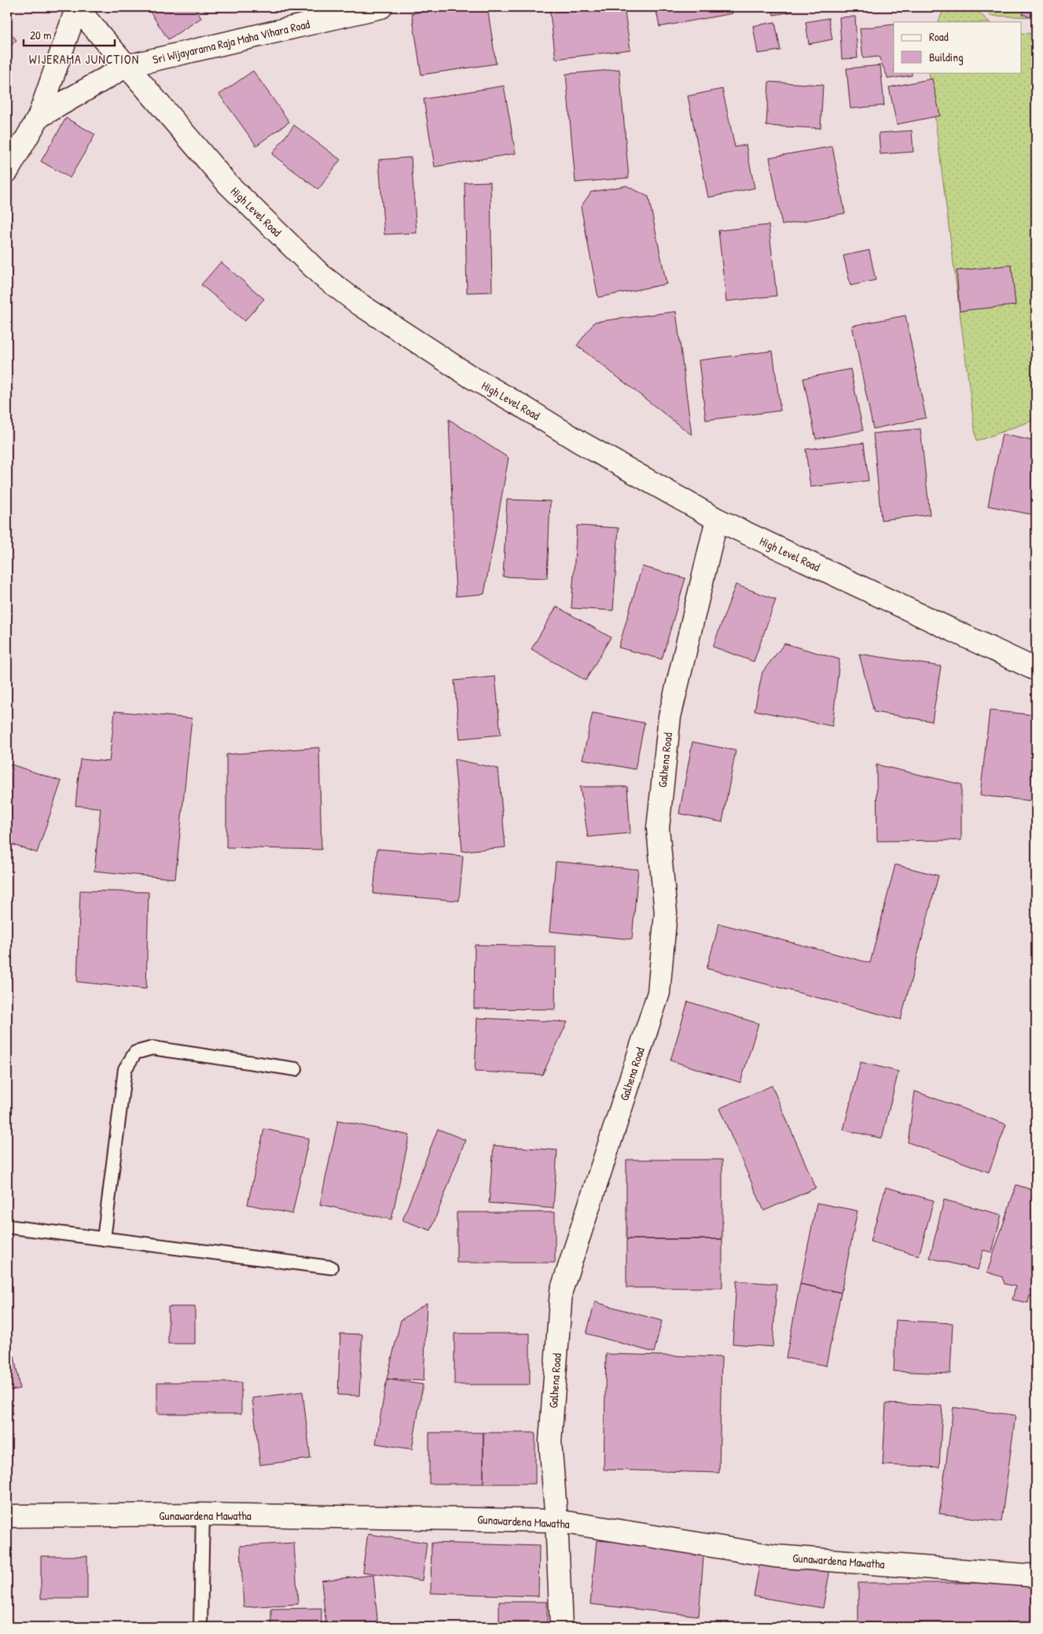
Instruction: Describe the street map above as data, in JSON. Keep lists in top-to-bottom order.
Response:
{
  "streets": {
    "main road": [
      "Sri Wijayarama Raja Maha Vihara Road",
      "High Level Road",
      "Galhena Road",
      "Gunawardena Mawatha"
    ]
  },
  "crossings": [
    ["Sri Wijayarama Raja Maha Vihara Road", "High Level Road"],
    ["High Level Road", "Galhena Road"],
    ["Galhena Road", "Gunawardena Mawatha"]
  ],
  "districts": ["WIJERAMA JUNCTION"],
  "legend": ["Road", "Building"],
  "scale_bar": "20 m"
}
